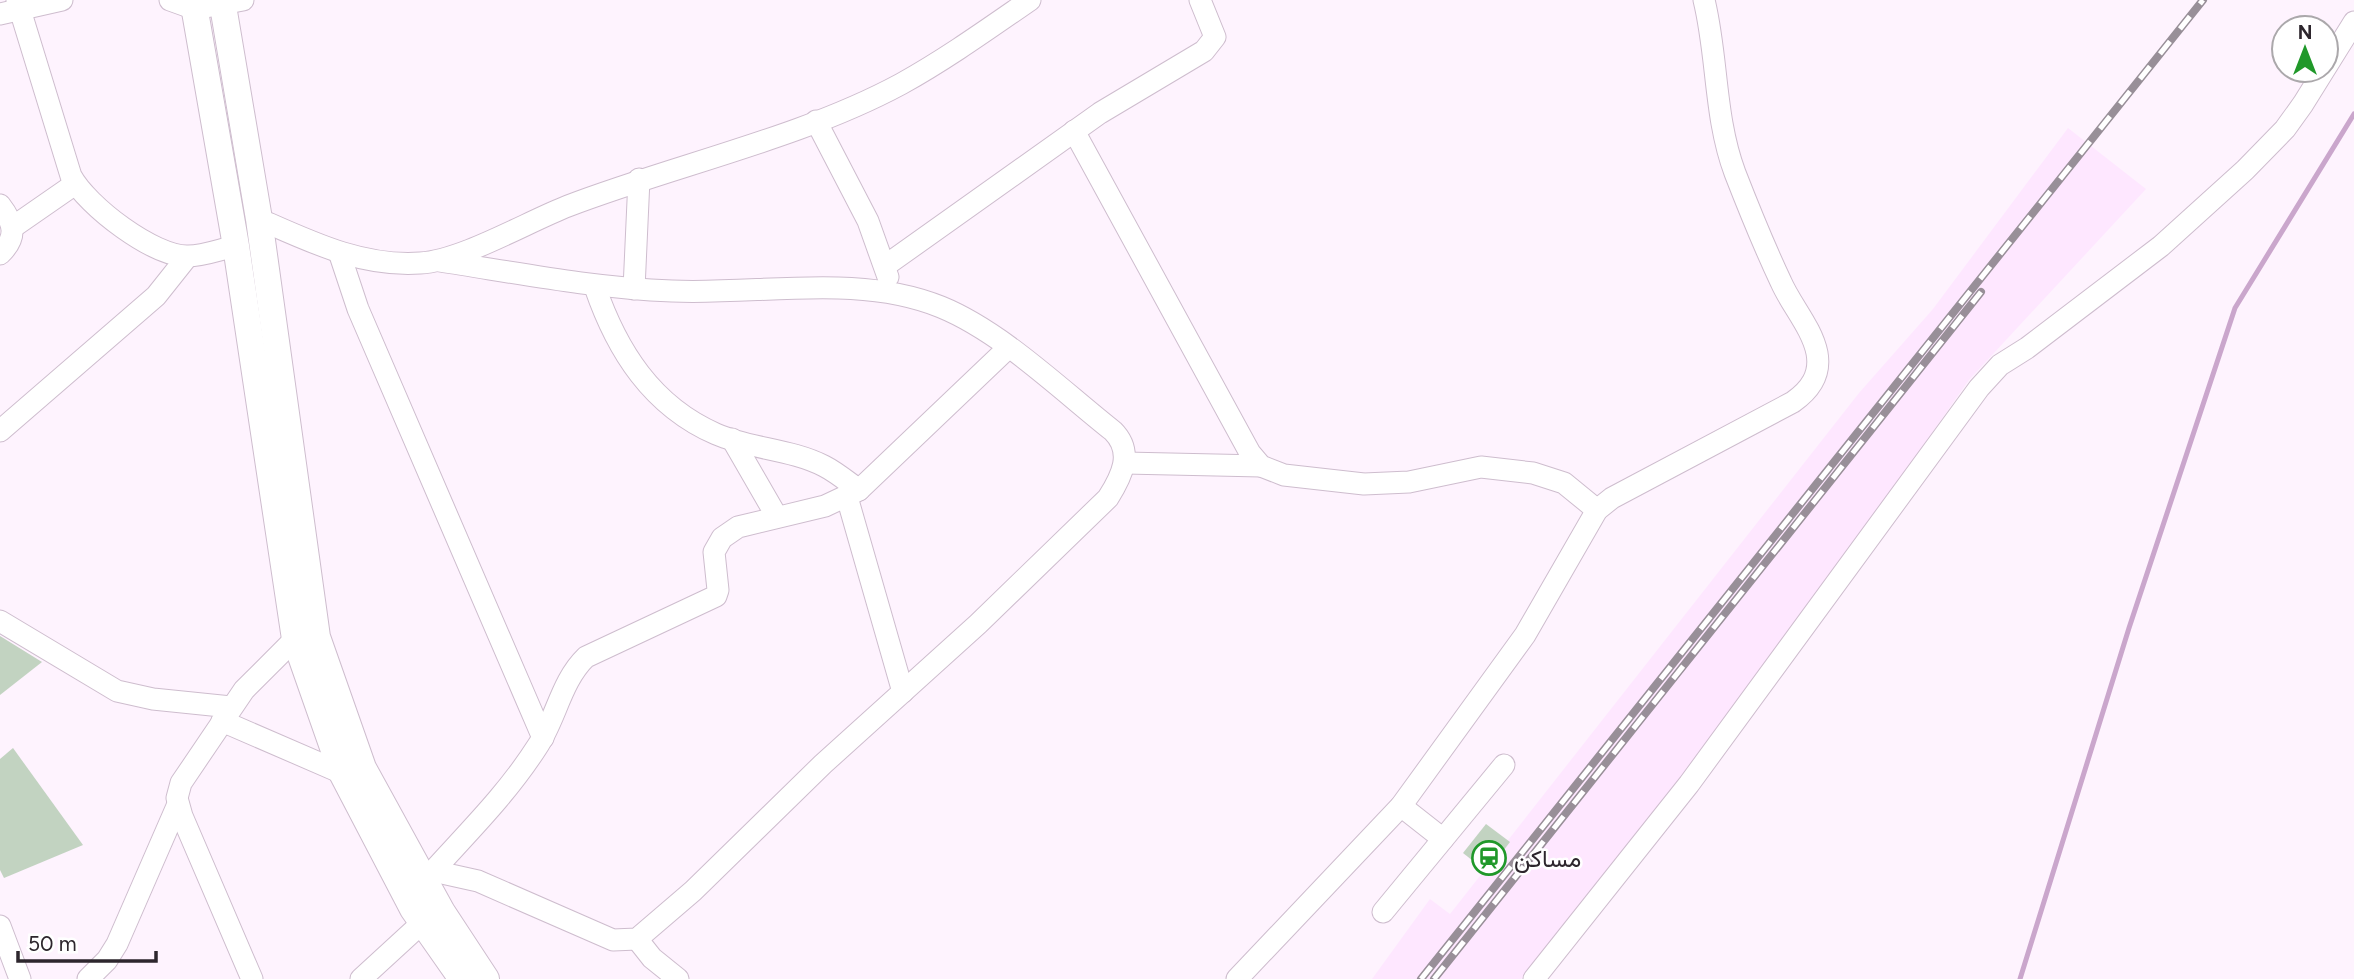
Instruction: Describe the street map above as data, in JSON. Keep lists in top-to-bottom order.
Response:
{
  "places": {
    "station": ["مساكن"]
  },
  "scale_bar": "50 m",
  "north": "top"
}
